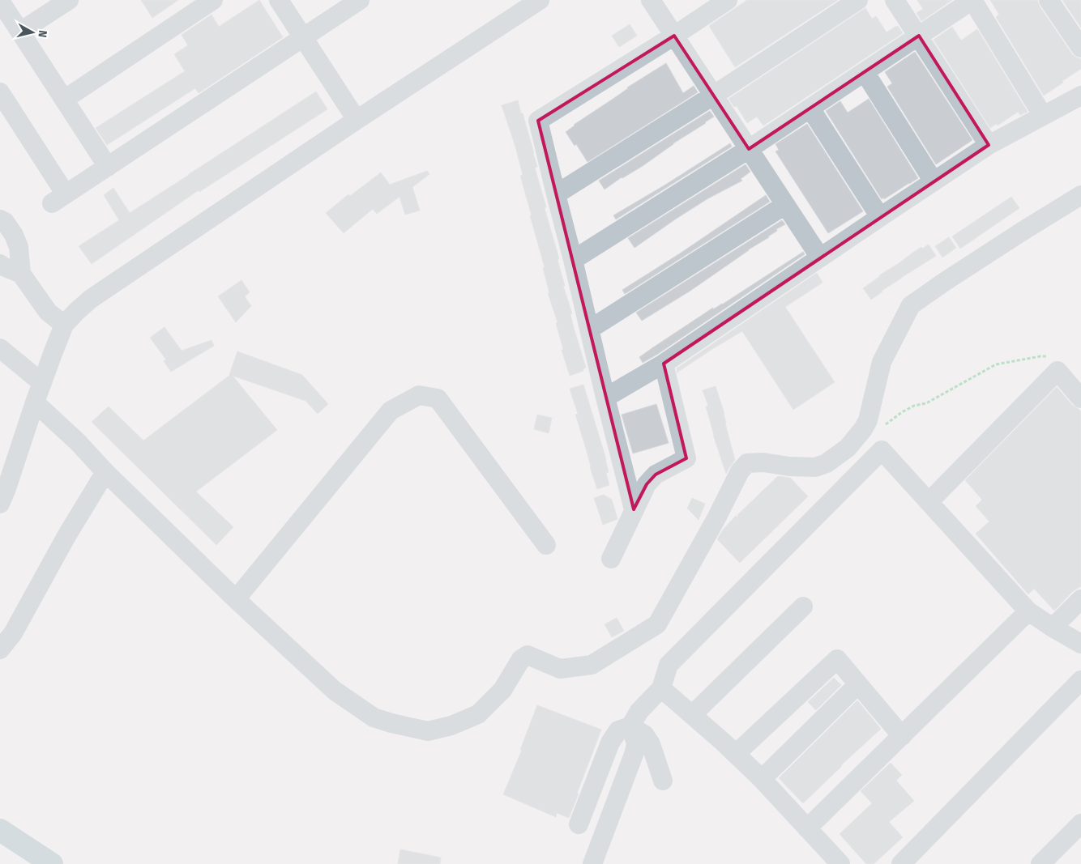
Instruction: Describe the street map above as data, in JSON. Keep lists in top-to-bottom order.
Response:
{
  "north": "right"
}
